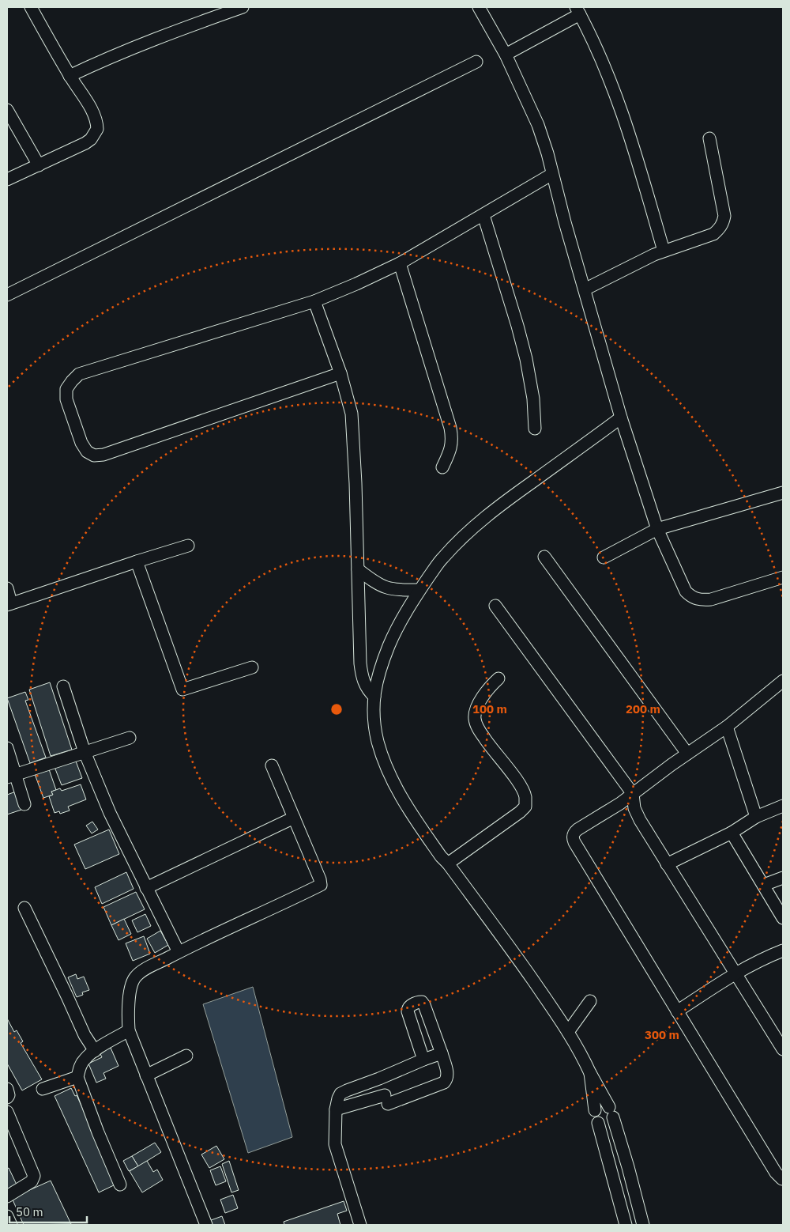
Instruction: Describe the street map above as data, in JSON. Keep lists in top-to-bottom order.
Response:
{
  "scale_bar": "50 m",
  "rings": ["100 m", "200 m", "300 m"]
}
